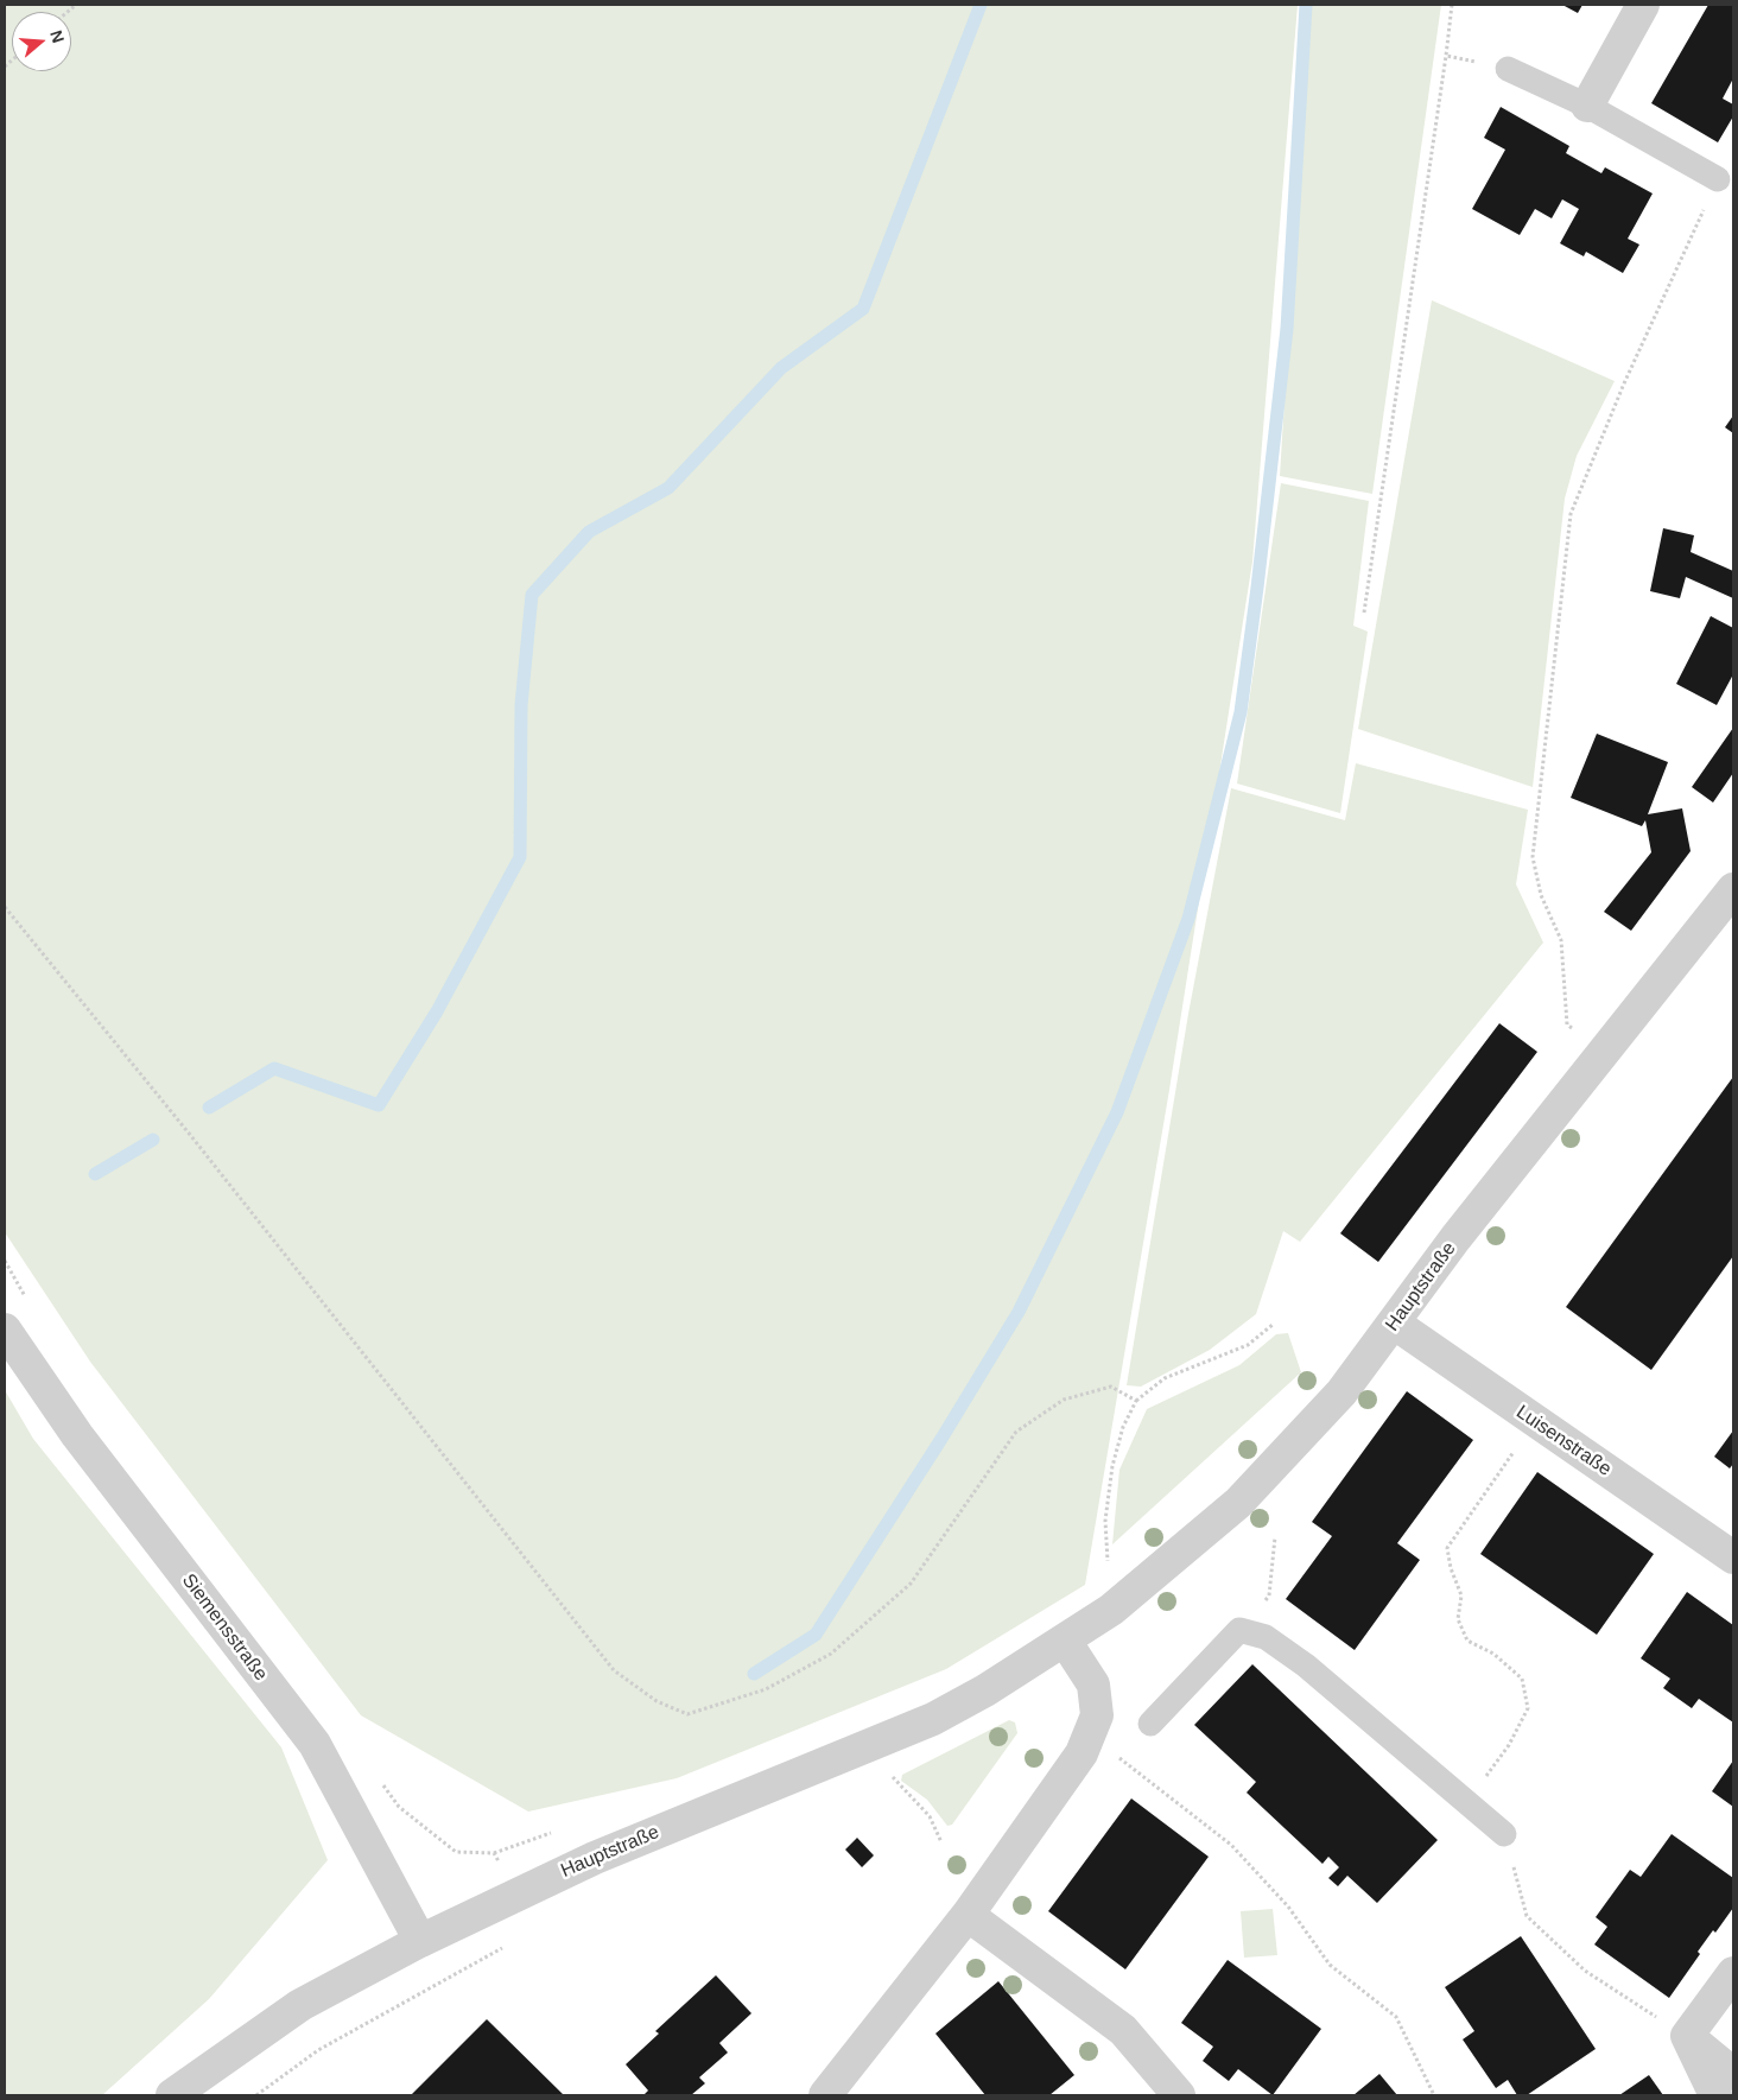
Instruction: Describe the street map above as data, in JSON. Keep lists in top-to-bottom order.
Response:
{
  "streets": {
    "street": ["Hauptstraße", "Luisenstraße", "Siemensstraße"]
  },
  "crossings": [
    ["Hauptstraße", "Luisenstraße"],
    ["Hauptstraße", "Siemensstraße"]
  ],
  "north": "right"
}
